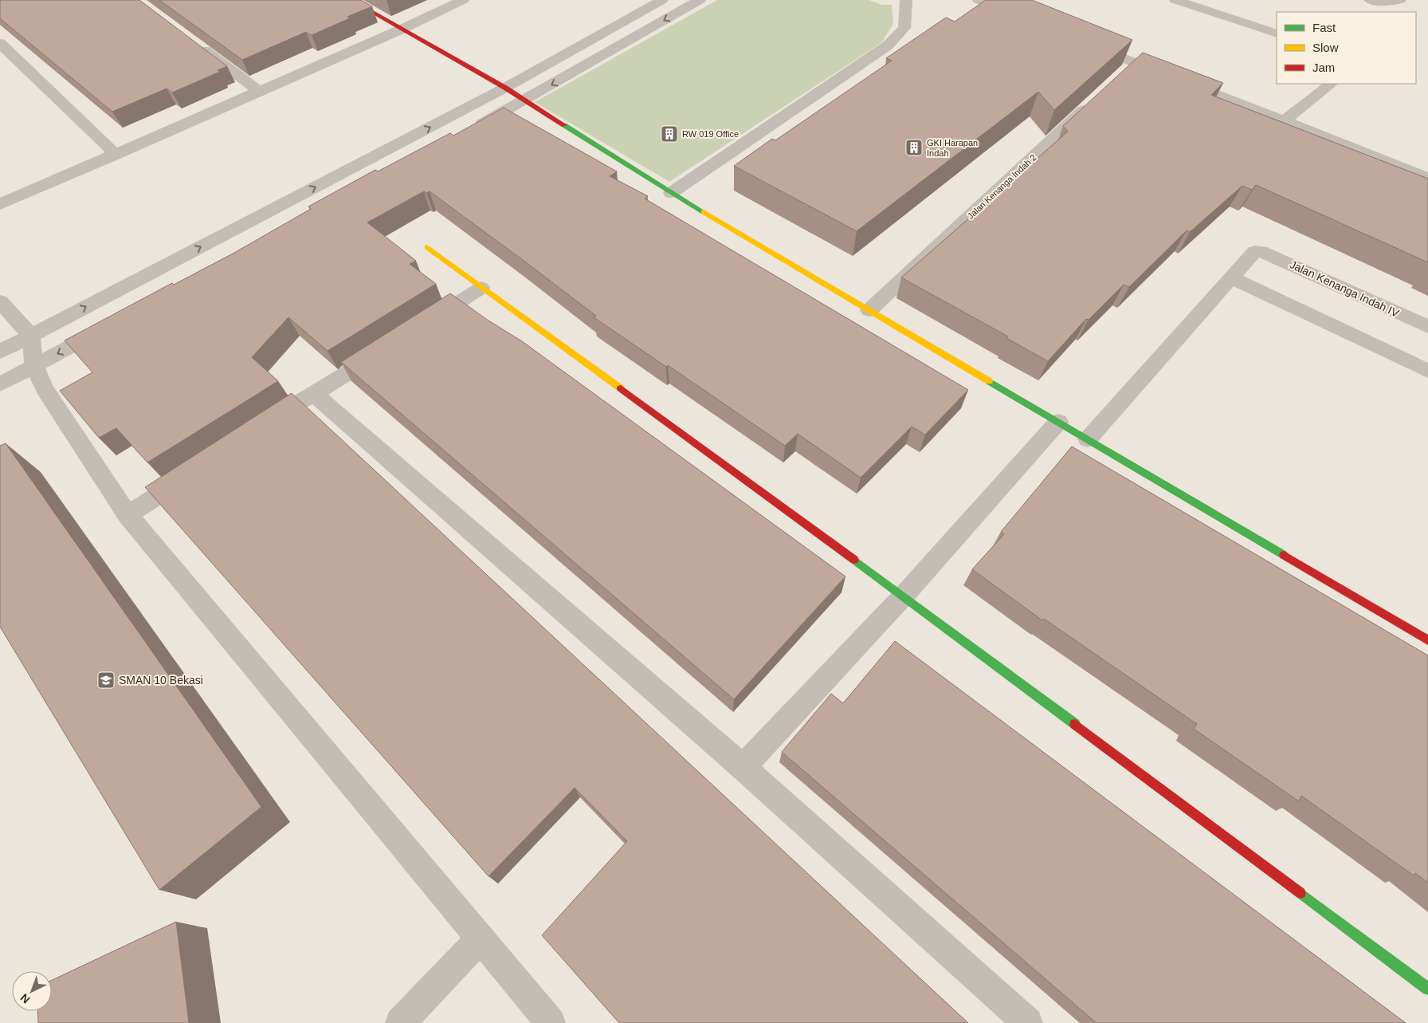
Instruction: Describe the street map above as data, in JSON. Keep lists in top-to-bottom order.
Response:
{
  "streets": {
    "street": ["Jalan Kenanga Indah 2", "Jalan Kenanga Indah IV"]
  },
  "places": {
    "building": ["RW 019 Office", "GKI Harapan Indah"],
    "school or university": ["SMAN 10 Bekasi"]
  },
  "legend": ["Fast", "Slow", "Jam"],
  "north": "bottom left"
}
